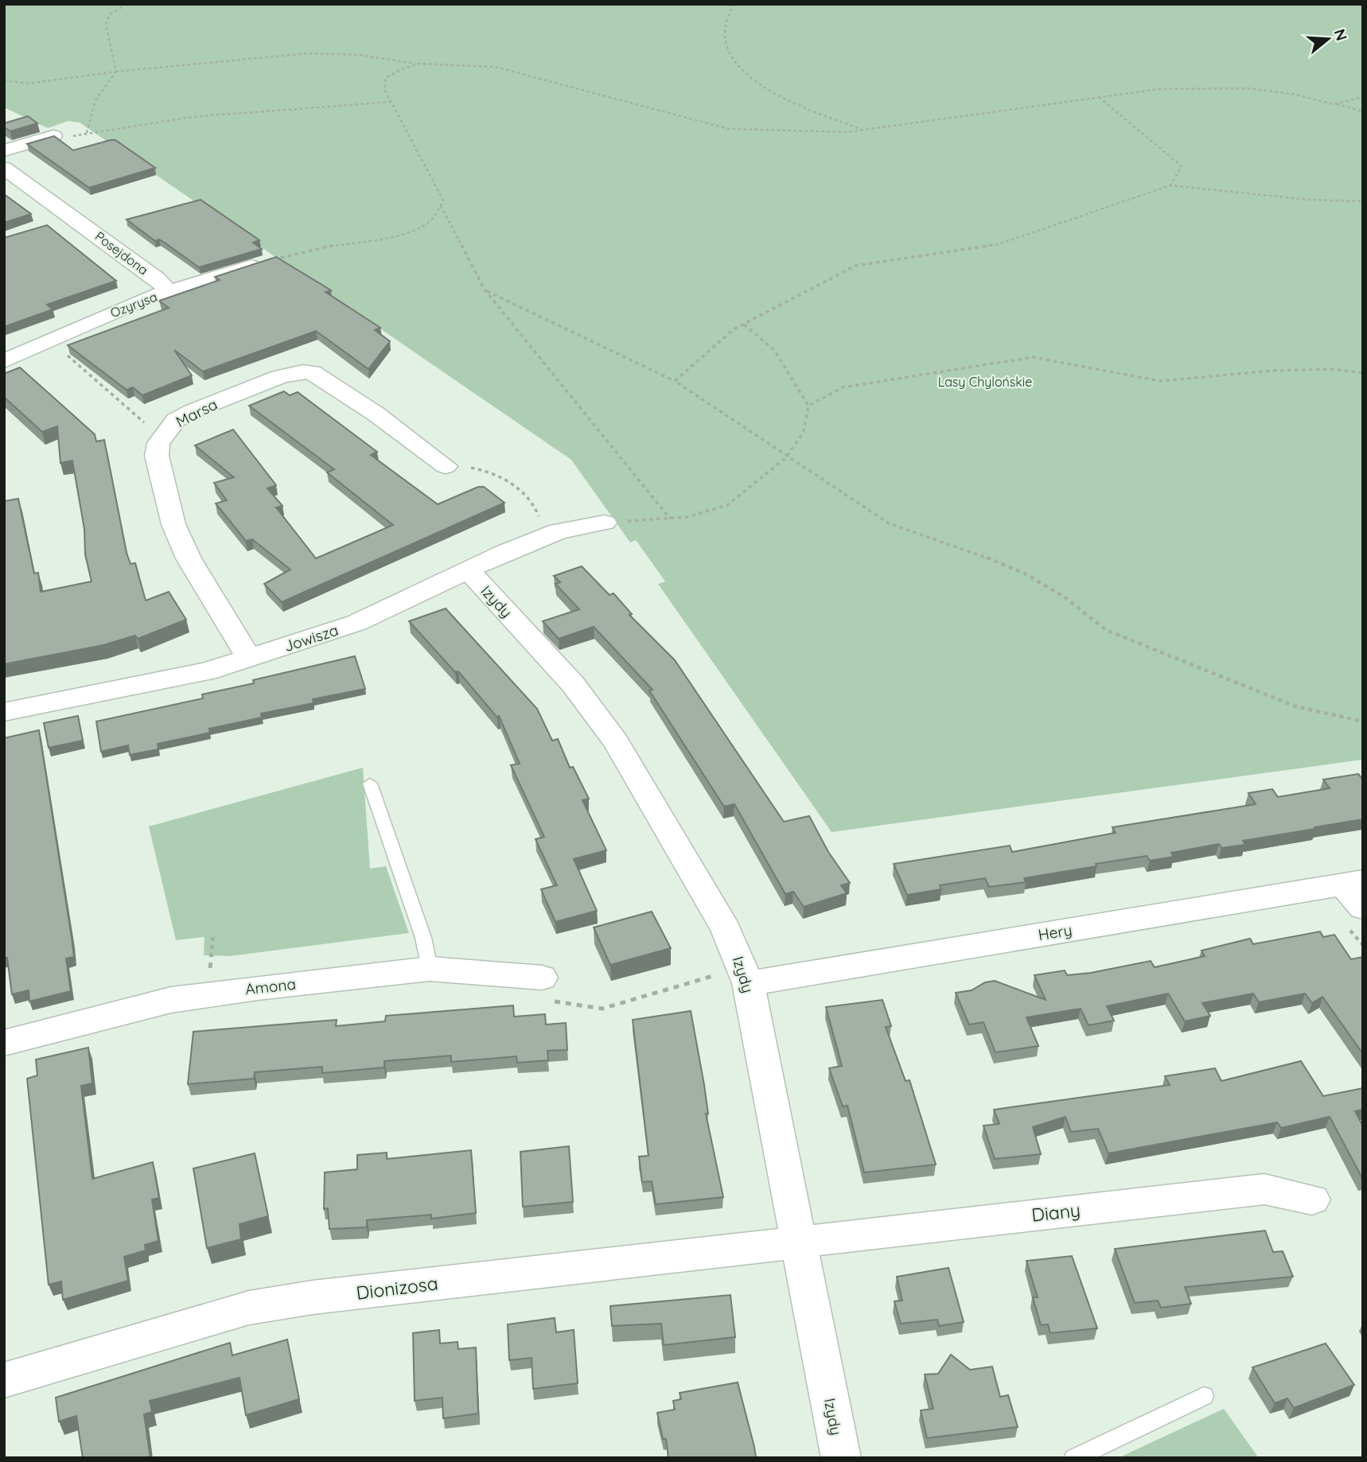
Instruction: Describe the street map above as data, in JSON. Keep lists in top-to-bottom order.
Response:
{
  "streets": {
    "street": [
      "Posejdona",
      "Ozyrysa",
      "Marsa",
      "Izydy",
      "Jowisza",
      "Hery",
      "Amona",
      "Diany",
      "Dionizosa"
    ]
  },
  "crossings": [
    ["Posejdona", "Ozyrysa"],
    ["Marsa", "Jowisza"],
    ["Izydy", "Jowisza"],
    ["Izydy", "Hery"],
    ["Izydy", "Diany"],
    ["Izydy", "Dionizosa"],
    ["Diany", "Dionizosa"]
  ],
  "parks": ["Lasy Chylońskie"],
  "north": "right"
}
